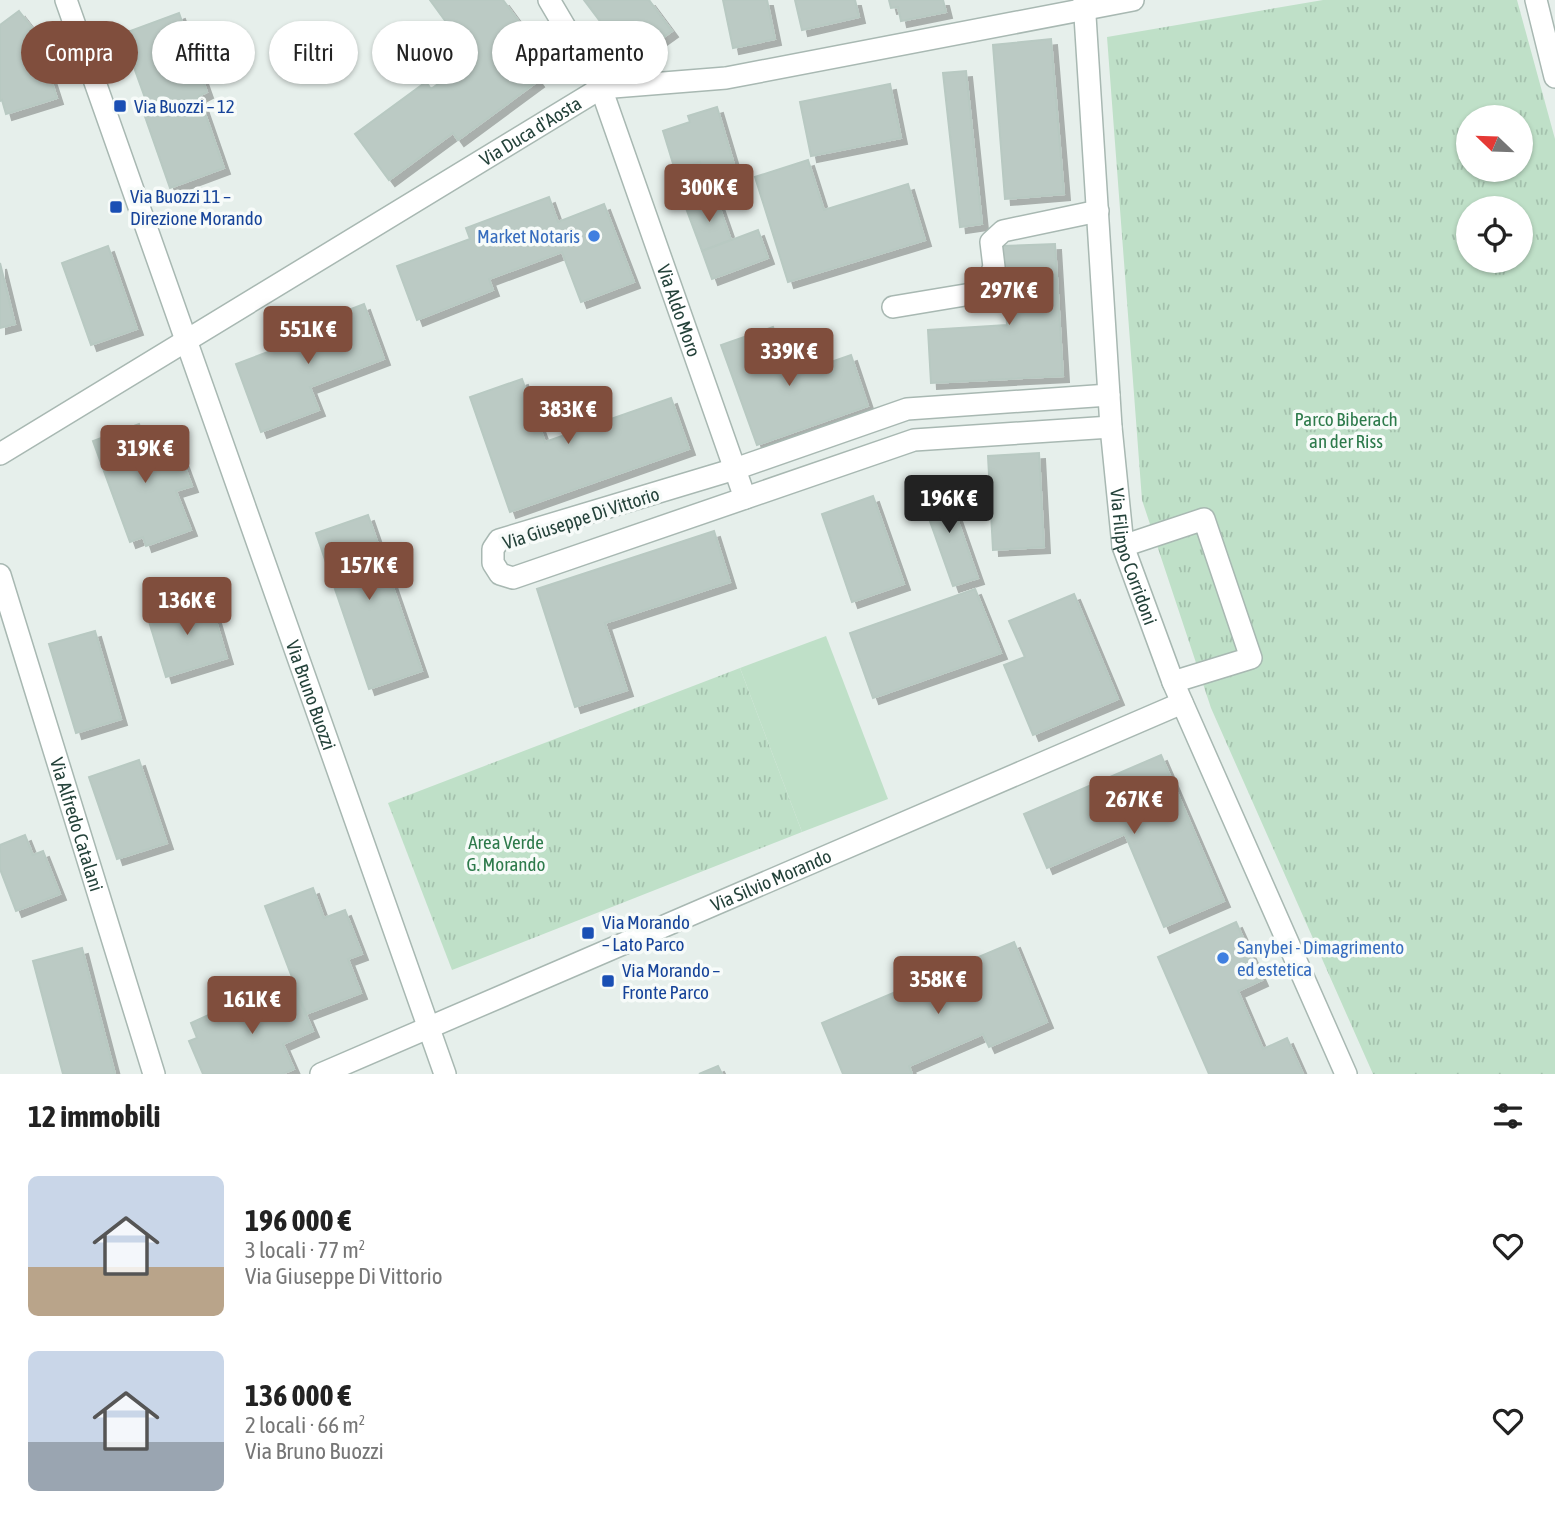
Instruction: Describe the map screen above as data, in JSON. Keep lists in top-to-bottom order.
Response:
{
  "streets": {
    "street": [
      "Via Duca d'Aosta",
      "Via Aldo Moro",
      "Via Giuseppe Di Vittorio",
      "Via Filippo Corridoni",
      "Via Bruno Buozzi",
      "Via Alfredo Catalani",
      "Via Silvio Morando"
    ]
  },
  "crossings": [
    ["Via Duca d'Aosta", "Via Aldo Moro"],
    ["Via Duca d'Aosta", "Via Filippo Corridoni"],
    ["Via Duca d'Aosta", "Via Bruno Buozzi"],
    ["Via Aldo Moro", "Via Giuseppe Di Vittorio"],
    ["Via Giuseppe Di Vittorio", "Via Filippo Corridoni"],
    ["Via Filippo Corridoni", "Via Silvio Morando"],
    ["Via Bruno Buozzi", "Via Silvio Morando"]
  ],
  "parks": ["Parco Biberach an der Riss", "Area Verde G. Morando"],
  "places": {
    "transit": [
      "Via Buozzi – 12",
      "Via Buozzi 11 – Direzione Morando",
      "Via Morando – Lato Parco",
      "Via Morando – Fronte Parco"
    ],
    "other": ["Market Notaris", "Sanybei - Dimagrimento ed estetica"]
  },
  "north": "top left",
  "page": {
    "chip": [
      "Compra",
      "Affitta",
      "Filtri",
      "Nuovo",
      "Appartamento"
    ],
    "price": [
      "300K €",
      "297K €",
      "551K €",
      "339K €",
      "383K €",
      "319K €",
      "196K €",
      "157K €",
      "136K €",
      "267K €",
      "358K €",
      "161K €"
    ],
    "heading": "12 immobili",
    "list": [
      {
        "name": "196 000 €",
        "note": "3 locali · 77 m² · Via Giuseppe Di Vittorio"
      },
      {
        "name": "136 000 €",
        "note": "2 locali · 66 m² · Via Bruno Buozzi"
      }
    ]
  }
}
